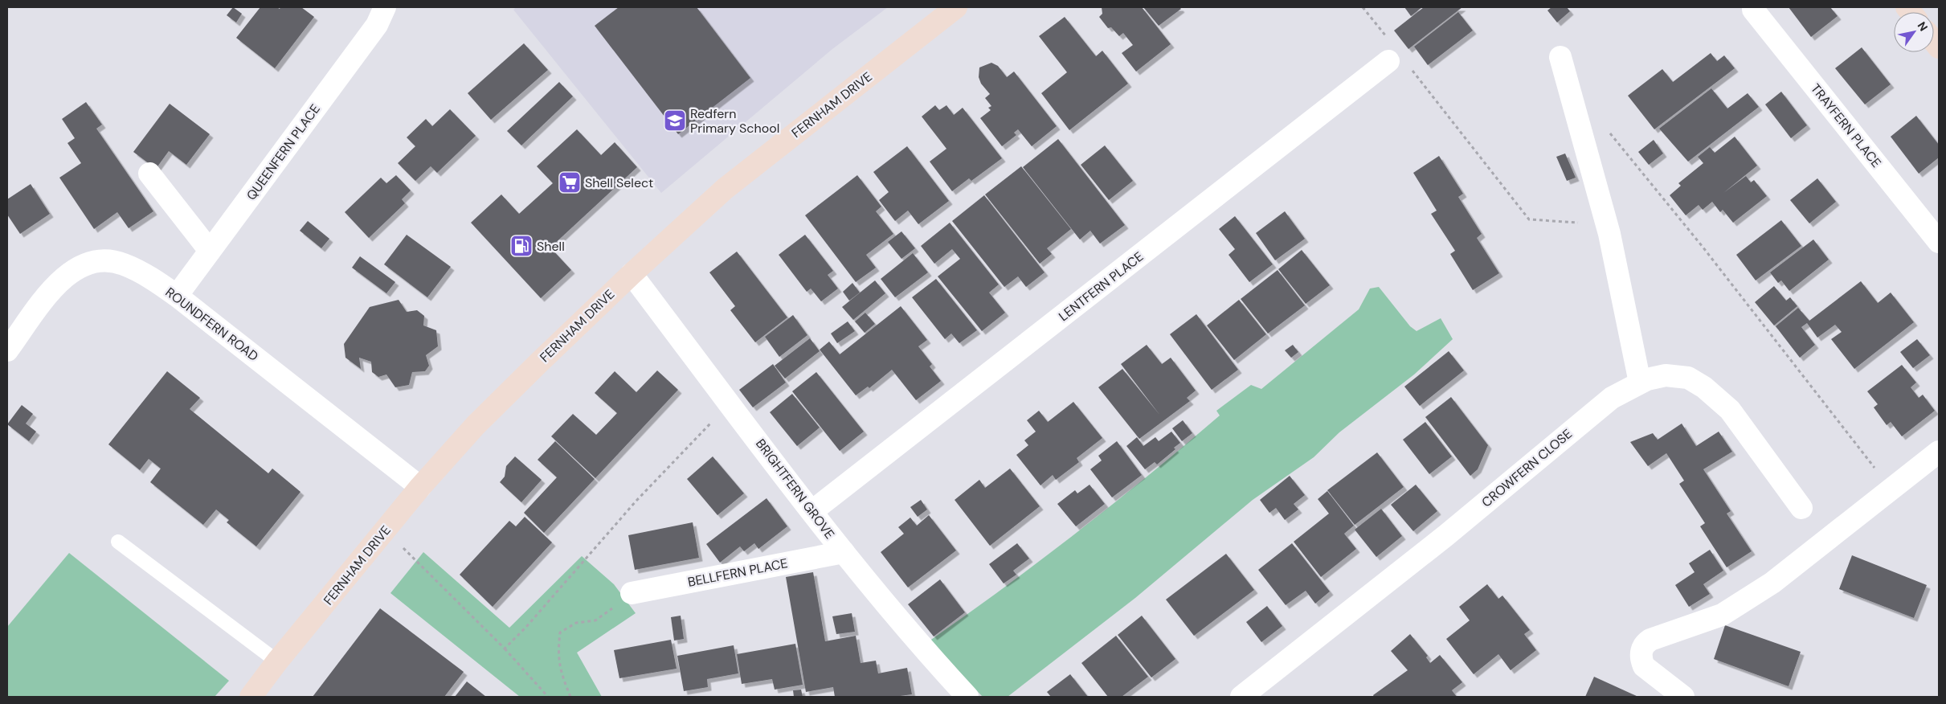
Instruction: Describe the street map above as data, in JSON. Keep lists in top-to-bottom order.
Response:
{
  "streets": {
    "street": [
      "FERNHAM DRIVE",
      "TRAYFERN PLACE",
      "QUEENFERN PLACE",
      "LENTFERN PLACE",
      "ROUNDFERN ROAD",
      "CROWFERN CLOSE",
      "BRIGHTFERN GROVE",
      "BELLFERN PLACE"
    ]
  },
  "crossings": [
    ["FERNHAM DRIVE", "ROUNDFERN ROAD"],
    ["FERNHAM DRIVE", "BRIGHTFERN GROVE"],
    ["QUEENFERN PLACE", "ROUNDFERN ROAD"],
    ["LENTFERN PLACE", "BRIGHTFERN GROVE"],
    ["BRIGHTFERN GROVE", "BELLFERN PLACE"]
  ],
  "places": {
    "school or university": ["Redfern Primary School"],
    "supermarket": ["Shell Select"],
    "fuel station": ["Shell"]
  },
  "north": "top right"
}
